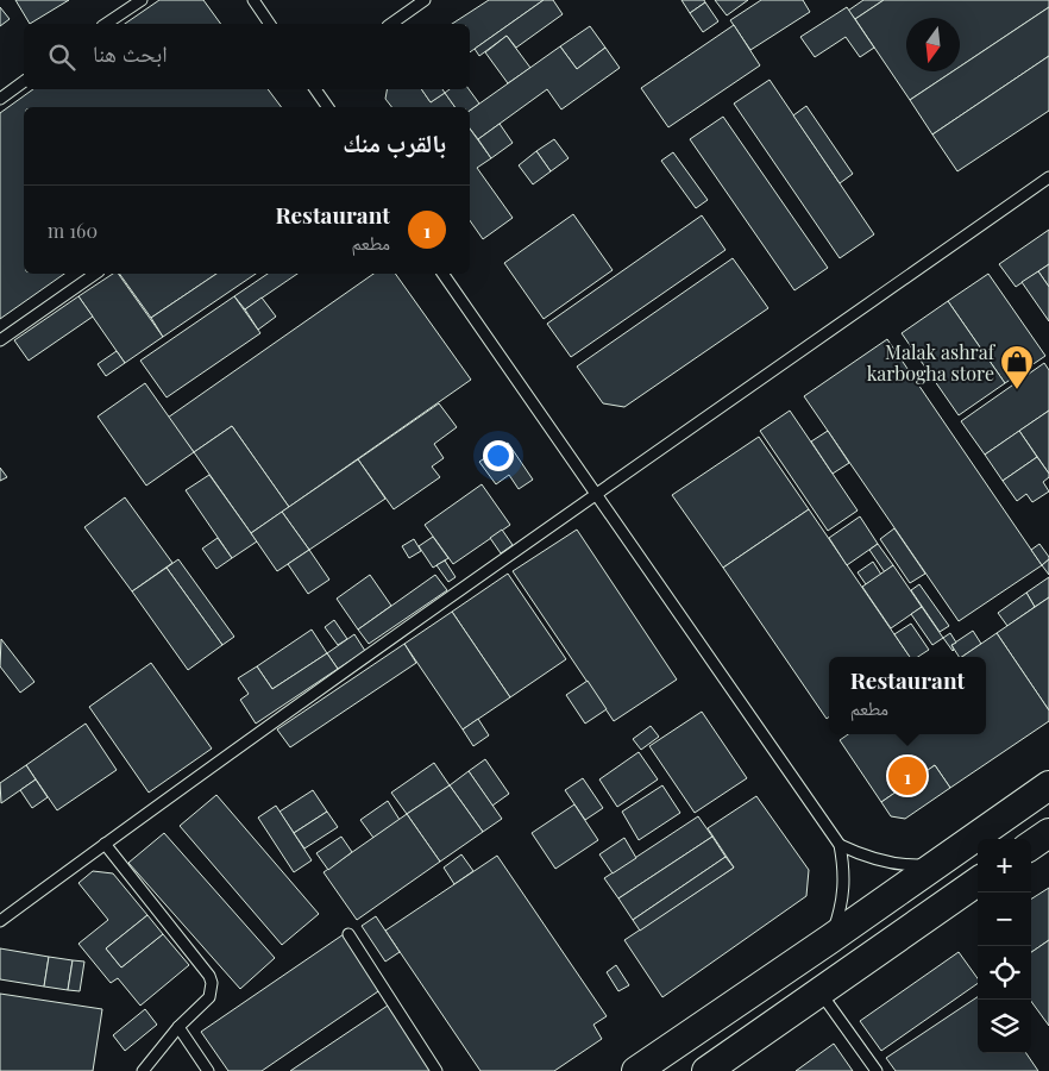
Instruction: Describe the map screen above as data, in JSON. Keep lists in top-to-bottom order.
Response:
{
  "places": {
    "shop": ["Malak ashraf karbogha store"]
  },
  "north": "bottom",
  "page": {
    "search": "ابحث هنا",
    "heading": "بالقرب منك",
    "list": [
      {
        "mark": "1",
        "name": "Restaurant",
        "note": "مطعم",
        "value": "160 m"
      }
    ],
    "popup": ["Restaurant", "مطعم"],
    "pins": "1",
    "map_buttons": ["+", "−"]
  }
}
